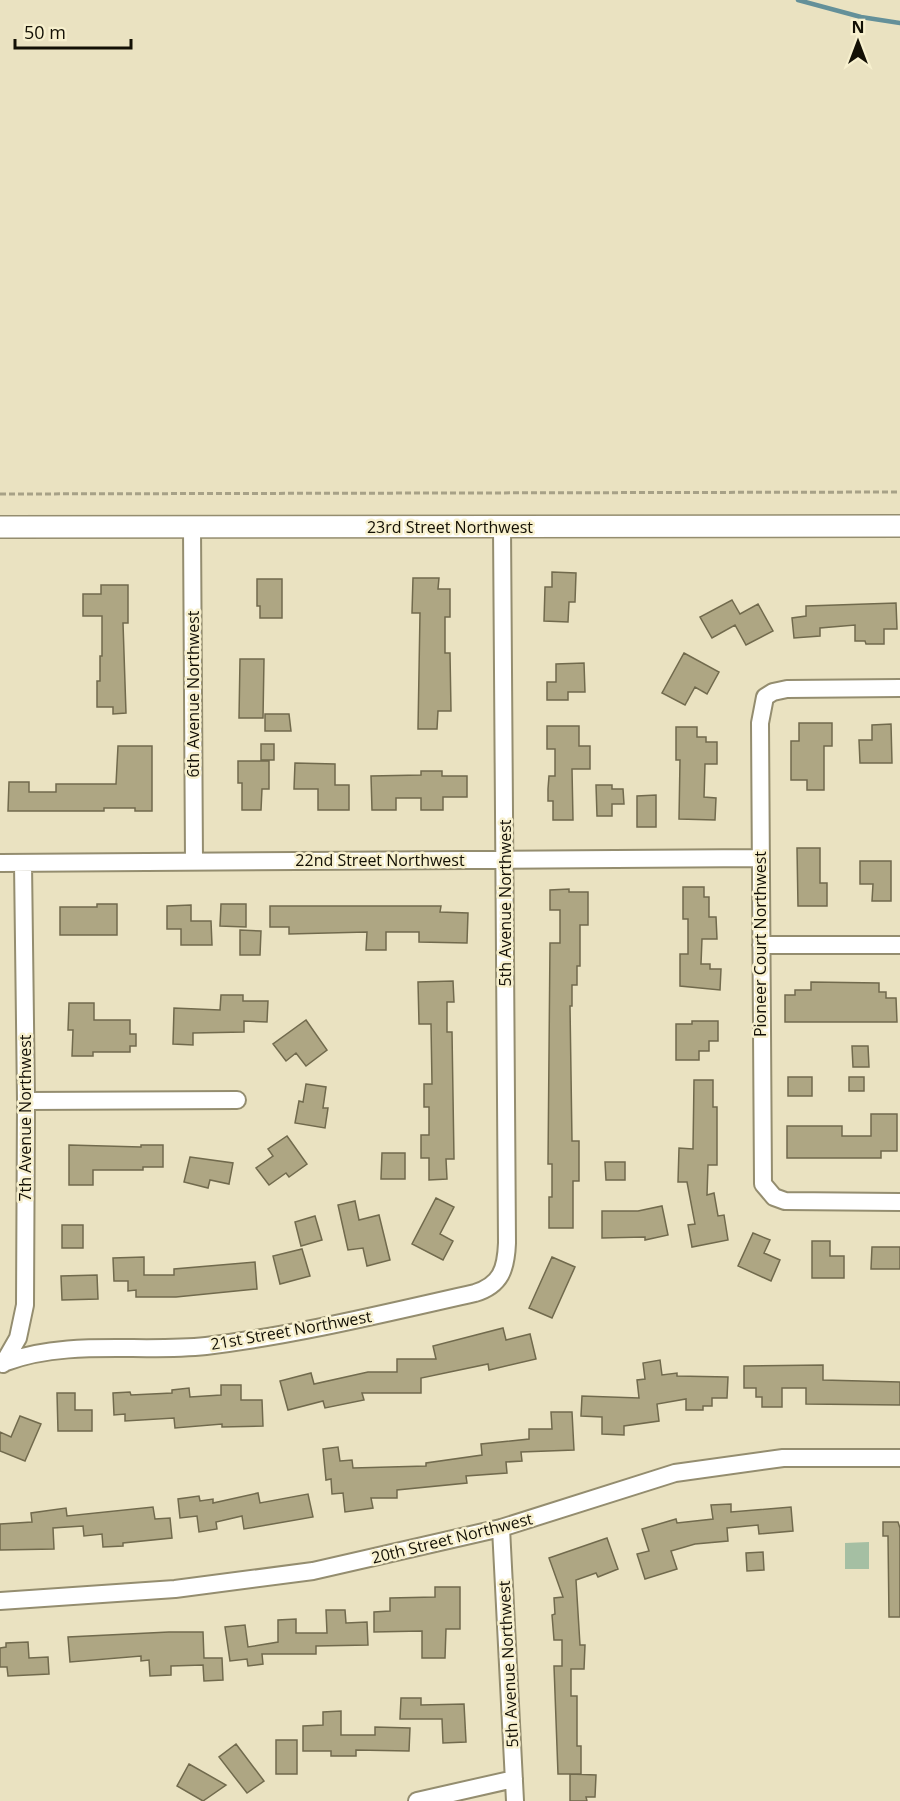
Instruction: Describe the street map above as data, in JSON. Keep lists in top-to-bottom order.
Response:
{
  "streets": {
    "street": [
      "23rd Street Northwest",
      "6th Avenue Northwest",
      "22nd Street Northwest",
      "5th Avenue Northwest",
      "Pioneer Court Northwest",
      "7th Avenue Northwest",
      "21st Street Northwest",
      "20th Street Northwest"
    ]
  },
  "crossings": [
    ["23rd Street Northwest", "6th Avenue Northwest"],
    ["23rd Street Northwest", "5th Avenue Northwest"],
    ["6th Avenue Northwest", "22nd Street Northwest"],
    ["22nd Street Northwest", "5th Avenue Northwest"],
    ["22nd Street Northwest", "Pioneer Court Northwest"],
    ["22nd Street Northwest", "7th Avenue Northwest"],
    ["5th Avenue Northwest", "21st Street Northwest"],
    ["5th Avenue Northwest", "20th Street Northwest"],
    ["7th Avenue Northwest", "21st Street Northwest"]
  ],
  "scale_bar": "50 m",
  "north": "top"
}
